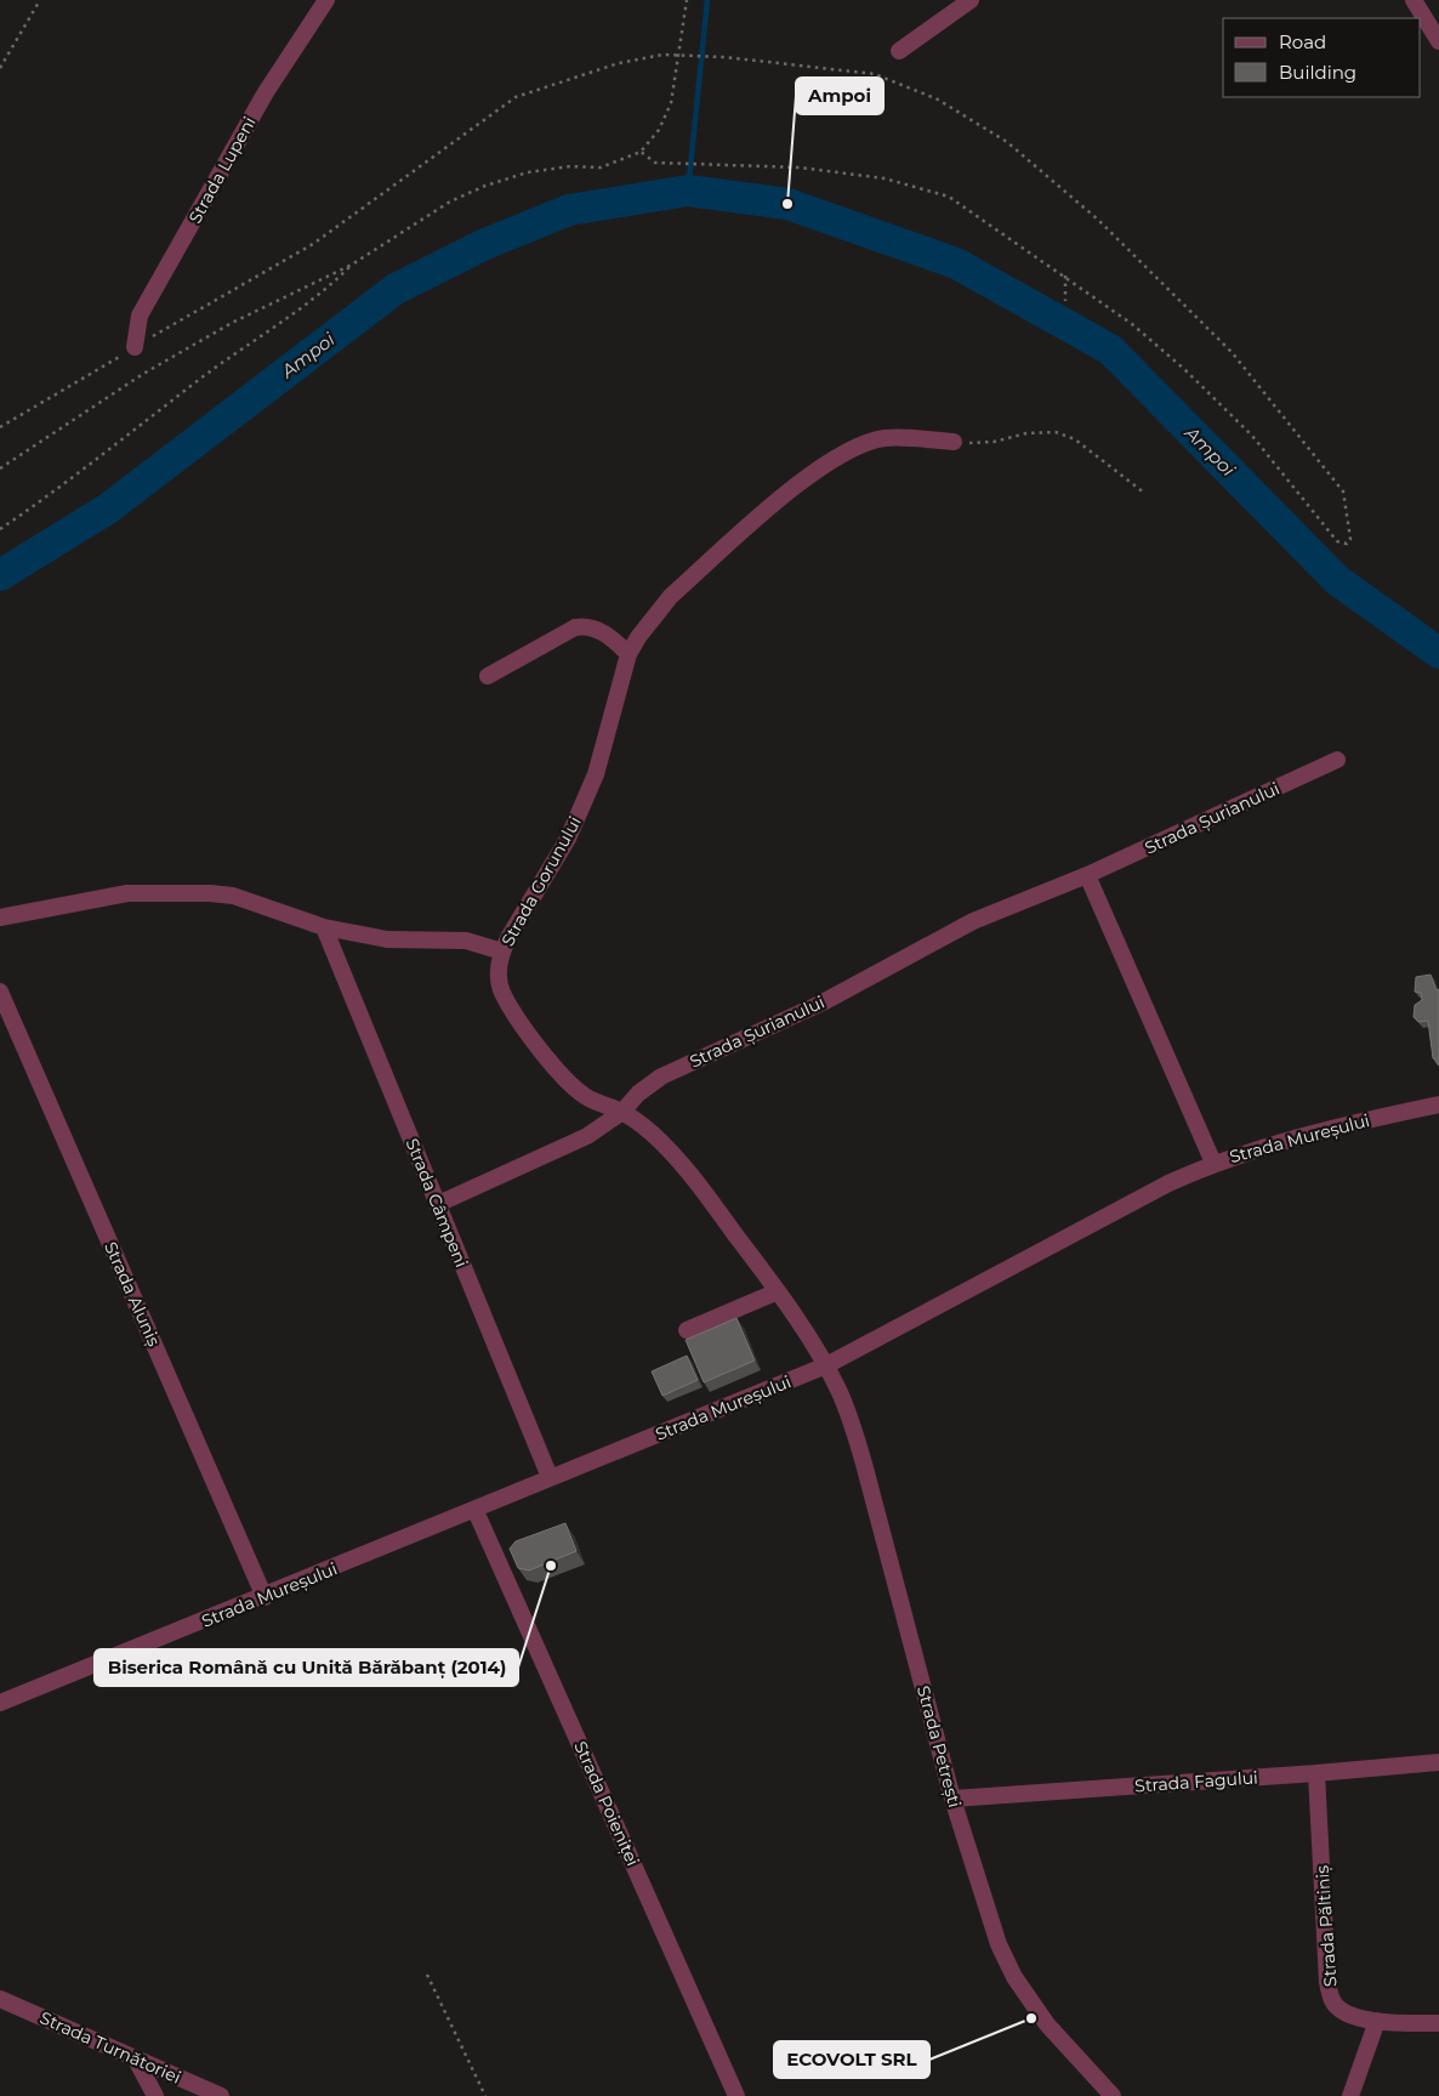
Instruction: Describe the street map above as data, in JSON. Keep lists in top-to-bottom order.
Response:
{
  "streets": {
    "street": [
      "Strada Lupeni",
      "Strada Șurianului",
      "Strada Gorunului",
      "Strada Mureșului",
      "Strada Câmpeni",
      "Strada Aluniș",
      "Strada Petrești",
      "Strada Fagului",
      "Strada Poieniței",
      "Strada Păltiniș",
      "Strada Turnătoriei"
    ]
  },
  "crossings": [
    ["Strada Șurianului", "Strada Gorunului"],
    ["Strada Șurianului", "Strada Câmpeni"],
    ["Strada Gorunului", "Strada Mureșului"],
    ["Strada Gorunului", "Strada Petrești"],
    ["Strada Mureșului", "Strada Câmpeni"],
    ["Strada Mureșului", "Strada Aluniș"],
    ["Strada Mureșului", "Strada Petrești"],
    ["Strada Mureșului", "Strada Poieniței"],
    ["Strada Petrești", "Strada Fagului"],
    ["Strada Fagului", "Strada Păltiniș"]
  ],
  "water": ["Ampoi"],
  "places": ["Ampoi", "Biserica Română cu Unită Bărăbanț (2014)", "ECOVOLT SRL"],
  "legend": ["Road", "Building"]
}
